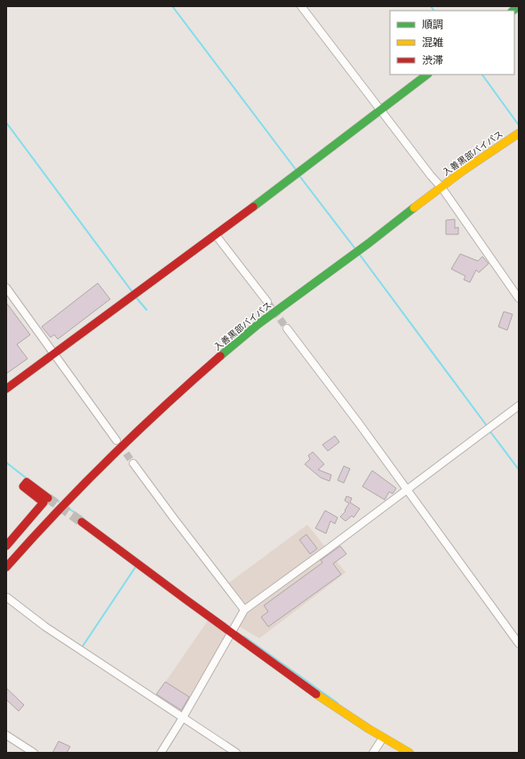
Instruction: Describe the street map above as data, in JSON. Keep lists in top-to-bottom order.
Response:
{
  "streets": {
    "main road": ["入善黒部バイパス"]
  },
  "legend": ["順調", "混雑", "渋滞"]
}
